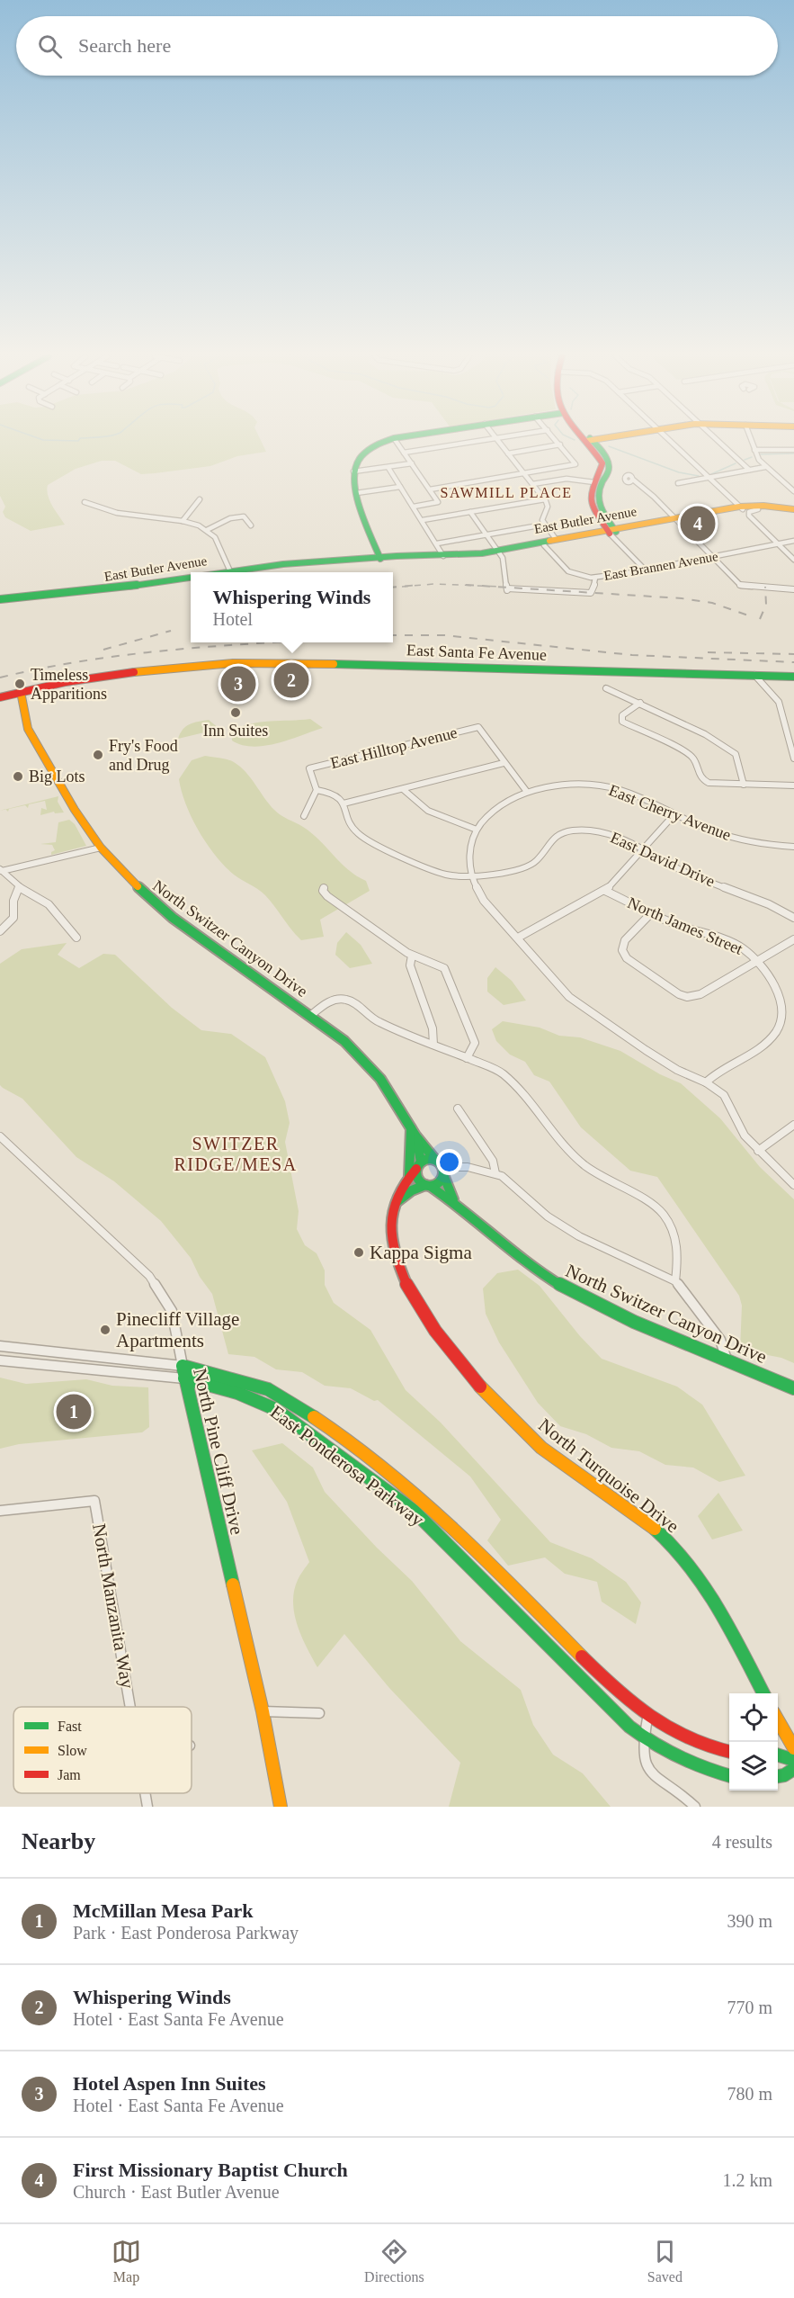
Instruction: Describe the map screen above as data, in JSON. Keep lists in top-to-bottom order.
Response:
{
  "streets": {
    "main road": [
      "East Butler Avenue",
      "East Santa Fe Avenue",
      "North Switzer Canyon Drive",
      "North Pine Cliff Drive",
      "East Ponderosa Parkway",
      "North Turquoise Drive"
    ],
    "street": [
      "East Brannen Avenue",
      "East Hilltop Avenue",
      "East Cherry Avenue",
      "East David Drive",
      "North James Street",
      "North Manzanita Way"
    ]
  },
  "crossings": [
    ["East Butler Avenue", "East Brannen Avenue"],
    ["East Santa Fe Avenue", "North Switzer Canyon Drive"],
    ["East Cherry Avenue", "East David Drive"],
    ["North Switzer Canyon Drive", "North Turquoise Drive"],
    ["North Pine Cliff Drive", "East Ponderosa Parkway"]
  ],
  "districts": ["SAWMILL PLACE", "SWITZER RIDGE/MESA"],
  "places": [
    "Timeless Apparitions",
    "Inn Suites",
    "Fry's Food and Drug",
    "Big Lots",
    "Kappa Sigma",
    "Pinecliff Village Apartments"
  ],
  "legend": ["Fast", "Slow", "Jam"],
  "page": {
    "search": "Search here",
    "pins": [
      "4",
      "2",
      "3",
      "1"
    ],
    "popup": ["Whispering Winds", "Hotel"],
    "heading": ["Nearby", "4 results"],
    "list": [
      {
        "mark": "1",
        "name": "McMillan Mesa Park",
        "note": "Park · East Ponderosa Parkway",
        "value": "390 m"
      },
      {
        "mark": "2",
        "name": "Whispering Winds",
        "note": "Hotel · East Santa Fe Avenue",
        "value": "770 m"
      },
      {
        "mark": "3",
        "name": "Hotel Aspen Inn Suites",
        "note": "Hotel · East Santa Fe Avenue",
        "value": "780 m"
      },
      {
        "mark": "4",
        "name": "First Missionary Baptist Church",
        "note": "Church · East Butler Avenue",
        "value": "1.2 km"
      }
    ],
    "nav": ["Map", "Directions", "Saved"]
  }
}
